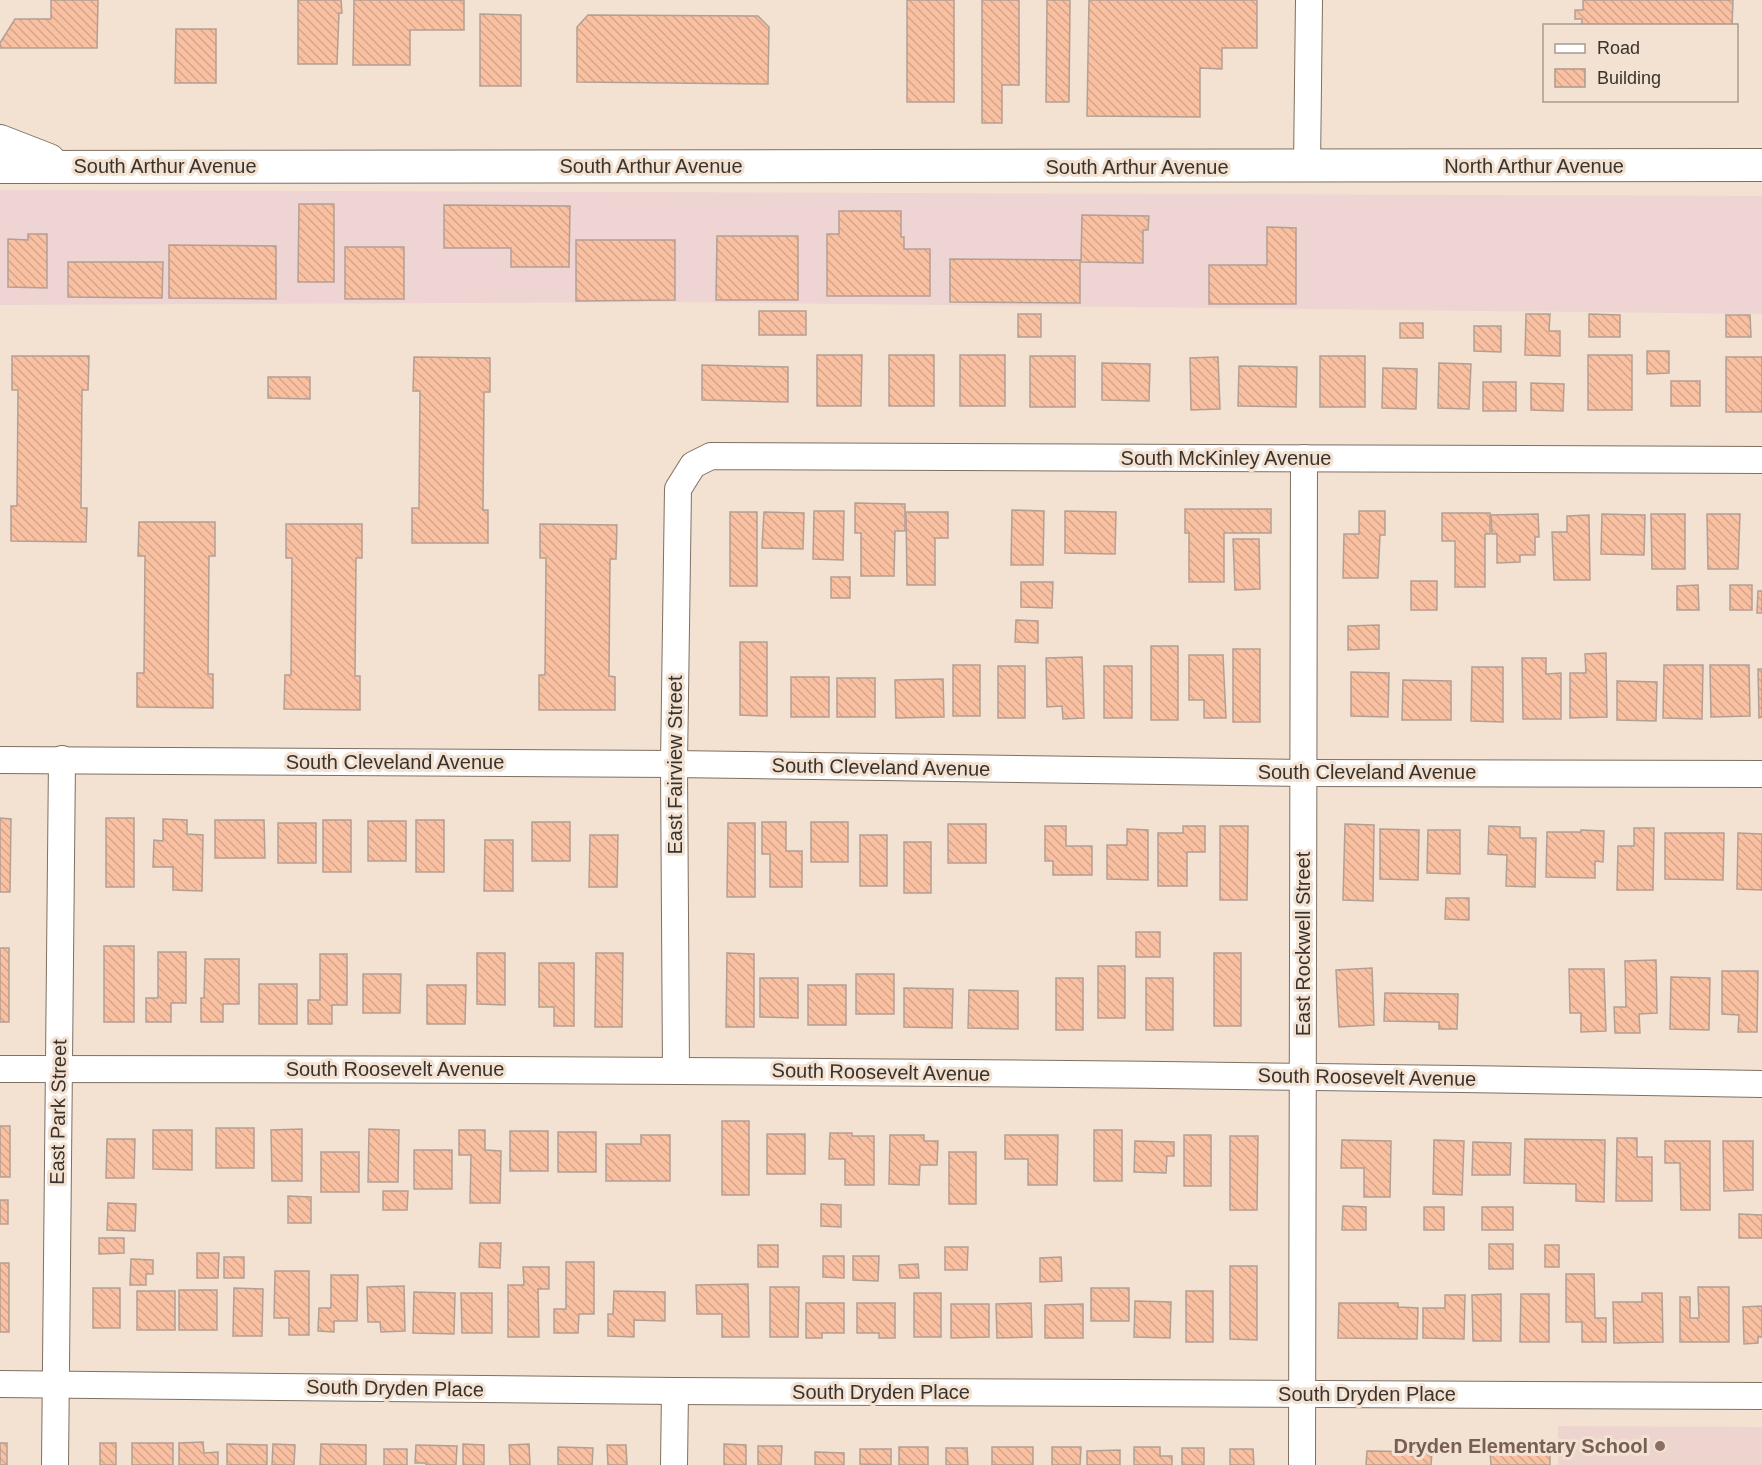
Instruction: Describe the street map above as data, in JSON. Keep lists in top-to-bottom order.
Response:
{
  "streets": {
    "street": [
      "South Arthur Avenue",
      "North Arthur Avenue",
      "South McKinley Avenue",
      "South Cleveland Avenue",
      "East Fairview Street",
      "East Rockwell Street",
      "South Roosevelt Avenue",
      "East Park Street",
      "South Dryden Place"
    ]
  },
  "crossings": [
    ["South Arthur Avenue", "North Arthur Avenue"],
    ["South McKinley Avenue", "East Fairview Street"],
    ["South McKinley Avenue", "East Rockwell Street"],
    ["South Cleveland Avenue", "East Fairview Street"],
    ["South Cleveland Avenue", "East Rockwell Street"],
    ["South Cleveland Avenue", "East Park Street"],
    ["East Fairview Street", "South Roosevelt Avenue"],
    ["East Rockwell Street", "South Roosevelt Avenue"],
    ["East Rockwell Street", "South Dryden Place"],
    ["South Roosevelt Avenue", "East Park Street"],
    ["East Park Street", "South Dryden Place"]
  ],
  "places": ["Dryden Elementary School"],
  "legend": ["Road", "Building"]
}
